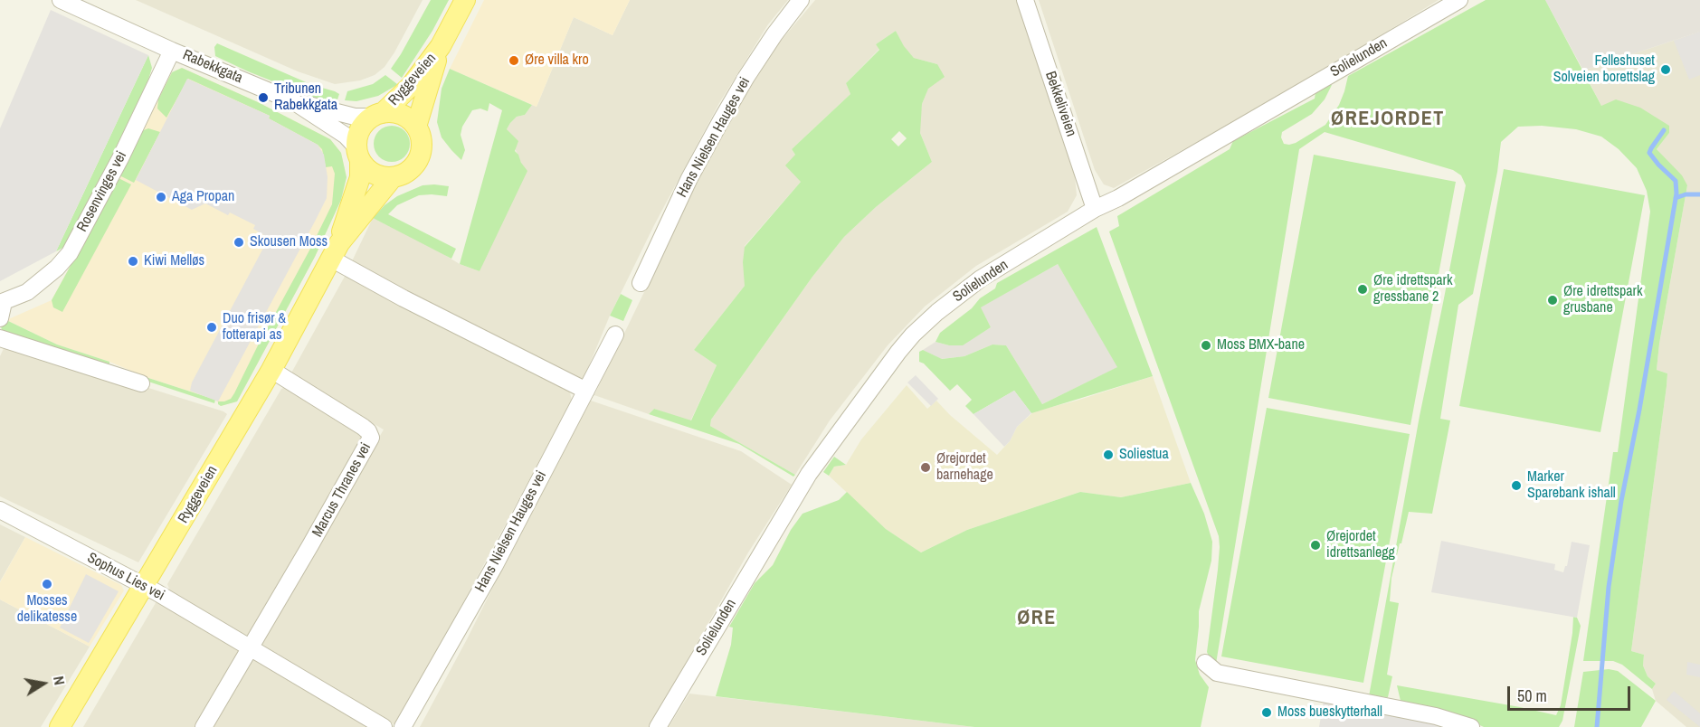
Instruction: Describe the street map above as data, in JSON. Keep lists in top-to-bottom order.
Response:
{
  "streets": {
    "main road": ["Ryggeveien"],
    "street": [
      "Solielunden",
      "Rabekkgata",
      "Bekkeliveien",
      "Hans Nielsen Hauges vei",
      "Rosenvinges vei",
      "Marcus Thranes vei",
      "Sophus Lies vei"
    ]
  },
  "crossings": [
    ["Solielunden", "Bekkeliveien"],
    ["Rabekkgata", "Ryggeveien"],
    ["Rabekkgata", "Rosenvinges vei"],
    ["Ryggeveien", "Marcus Thranes vei"],
    ["Ryggeveien", "Sophus Lies vei"],
    ["Marcus Thranes vei", "Sophus Lies vei"]
  ],
  "districts": ["ØREJORDET", "ØRE"],
  "places": [
    "Øre villa kro",
    "Felleshuset Solveien borettslag",
    "Tribunen Rabekkgata",
    "Aga Propan",
    "Skousen Moss",
    "Kiwi Melløs",
    "Øre idrettspark gressbane 2",
    "Øre idrettspark grusbane",
    "Duo frisør & fotterapi as",
    "Moss BMX-bane",
    "Soliestua",
    "Ørejordet barnehage",
    "Marker Sparebank ishall",
    "Ørejordet idrettsanlegg",
    "Mosses delikatesse",
    "Moss bueskytterhall"
  ],
  "scale_bar": "50 m",
  "north": "right"
}
